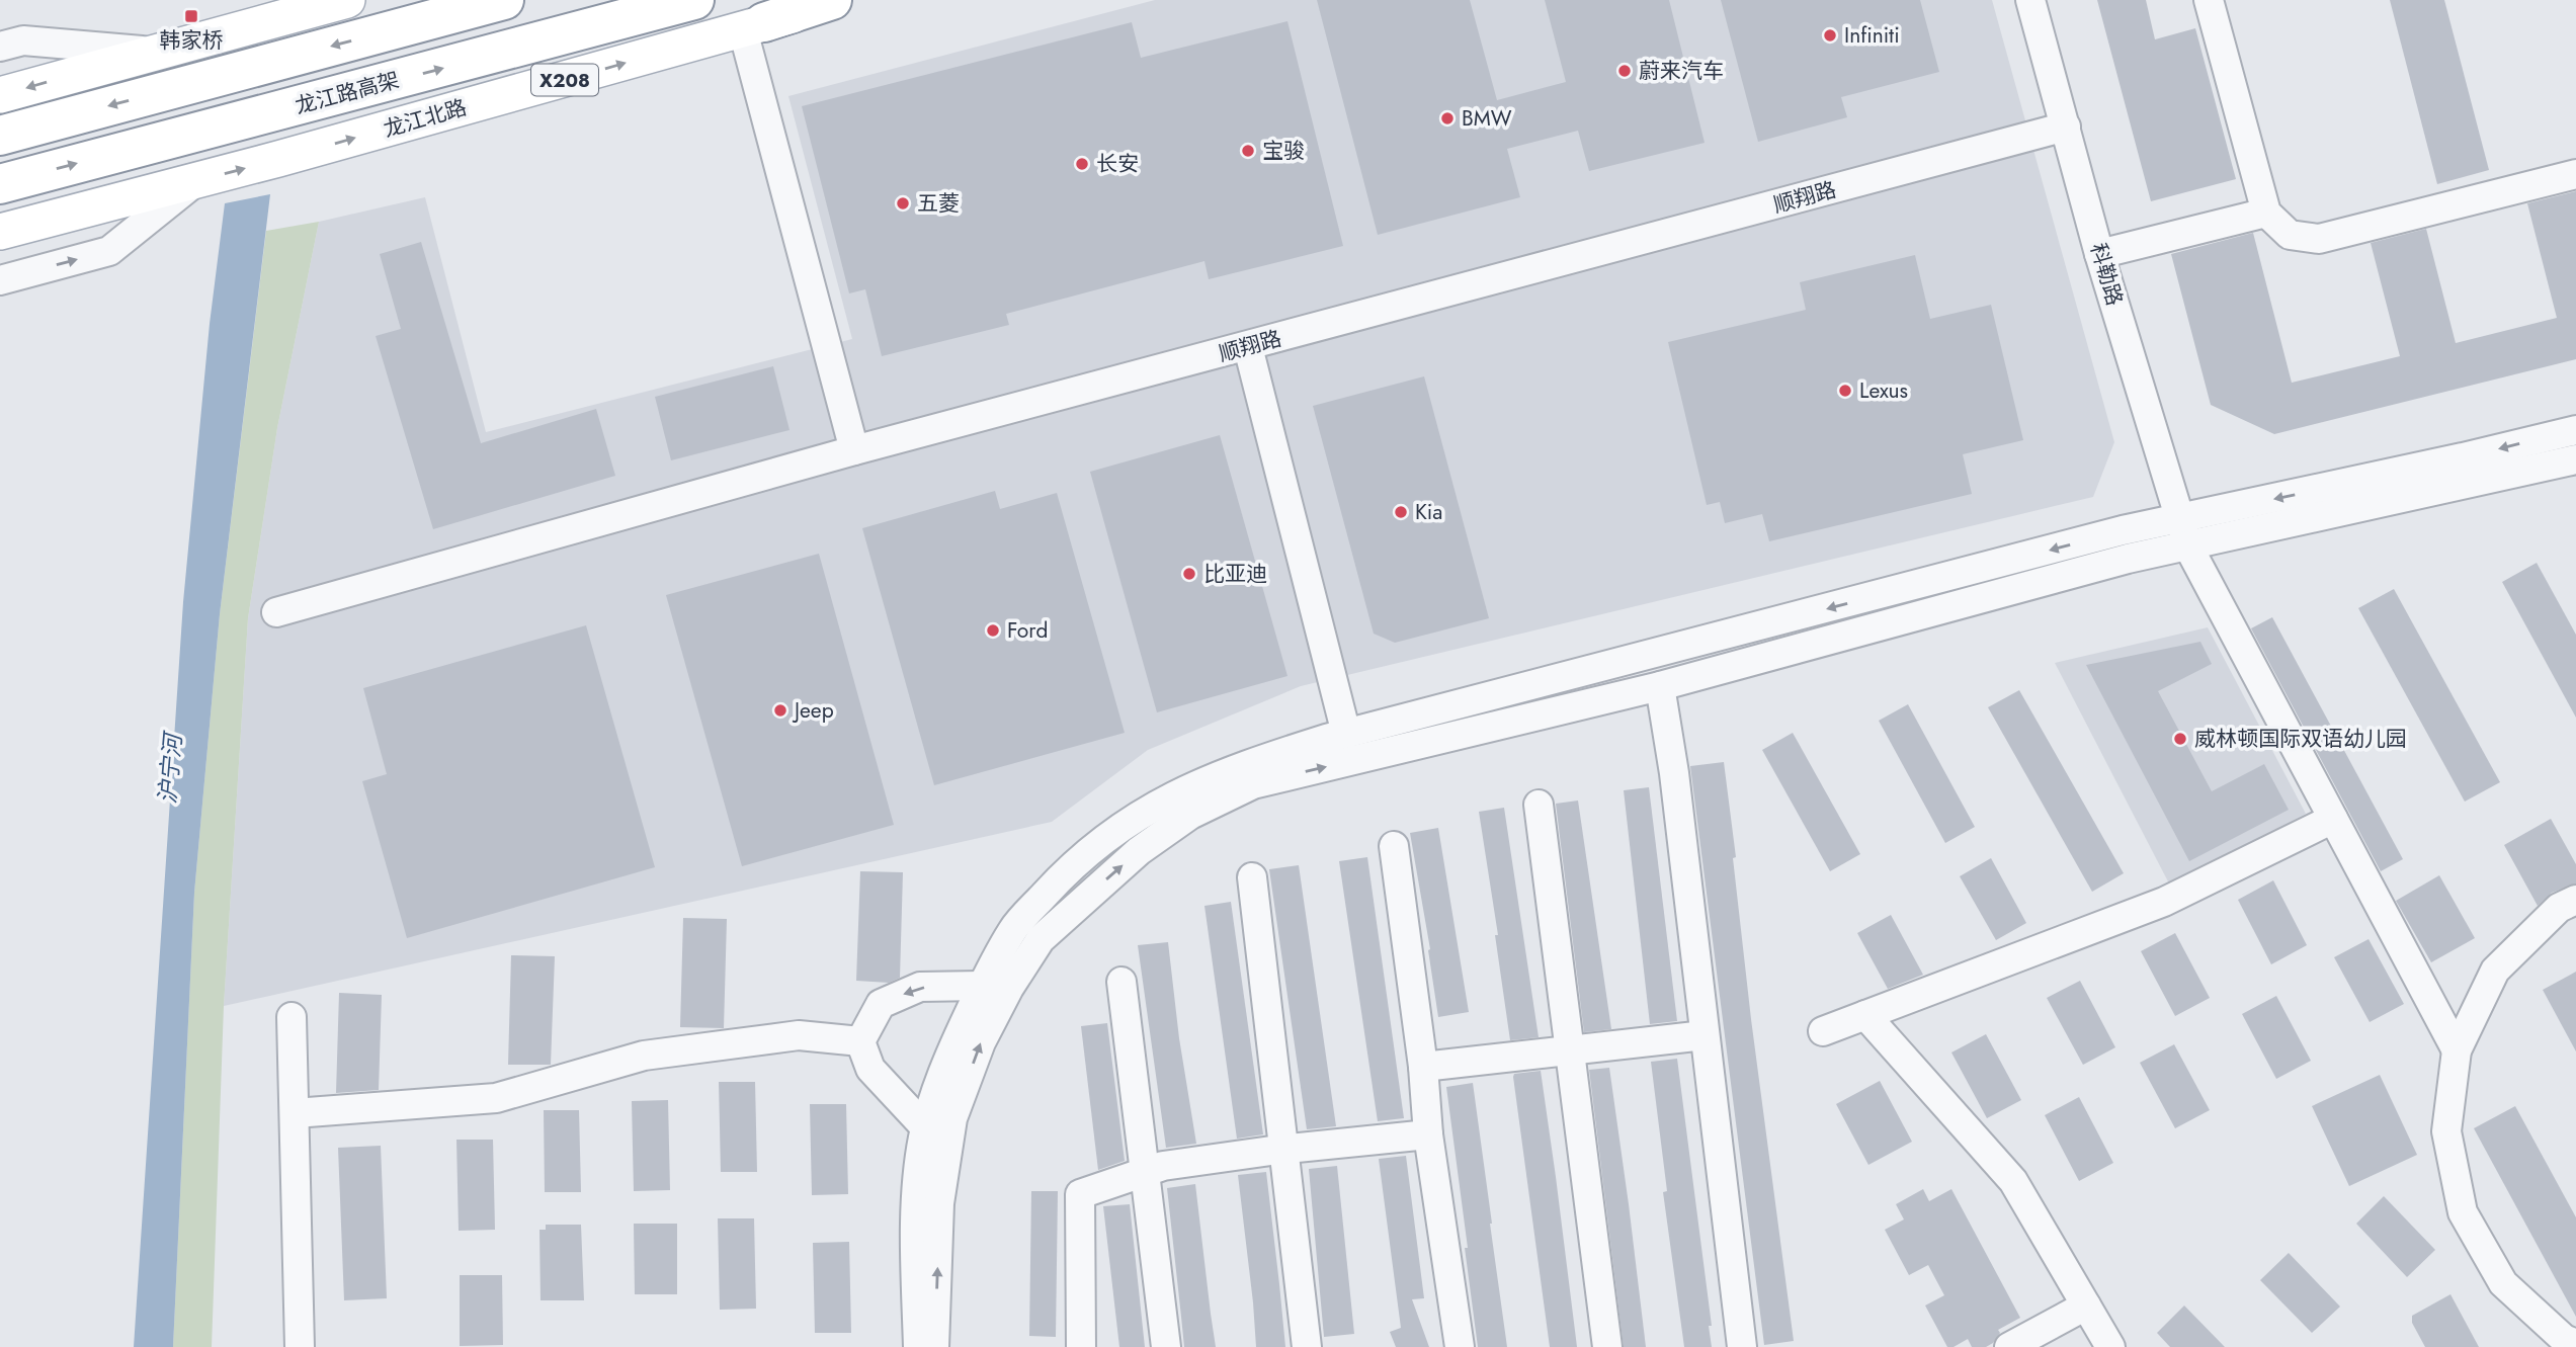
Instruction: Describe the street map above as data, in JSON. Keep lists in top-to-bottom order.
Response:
{
  "streets": {
    "highway": ["龙江路高架"],
    "main road": ["X208", "龙江北路"],
    "street": ["顺翔路", "科勒路"]
  },
  "crossings": [
    ["顺翔路", "科勒路"]
  ],
  "water": ["沪宁河"],
  "places": {
    "transit": ["韩家桥"],
    "other": [
      "Infiniti",
      "蔚来汽车",
      "BMW",
      "宝骏",
      "长安",
      "五菱",
      "Lexus",
      "Kia",
      "比亚迪",
      "Ford",
      "Jeep",
      "威林顿国际双语幼儿园"
    ]
  }
}
